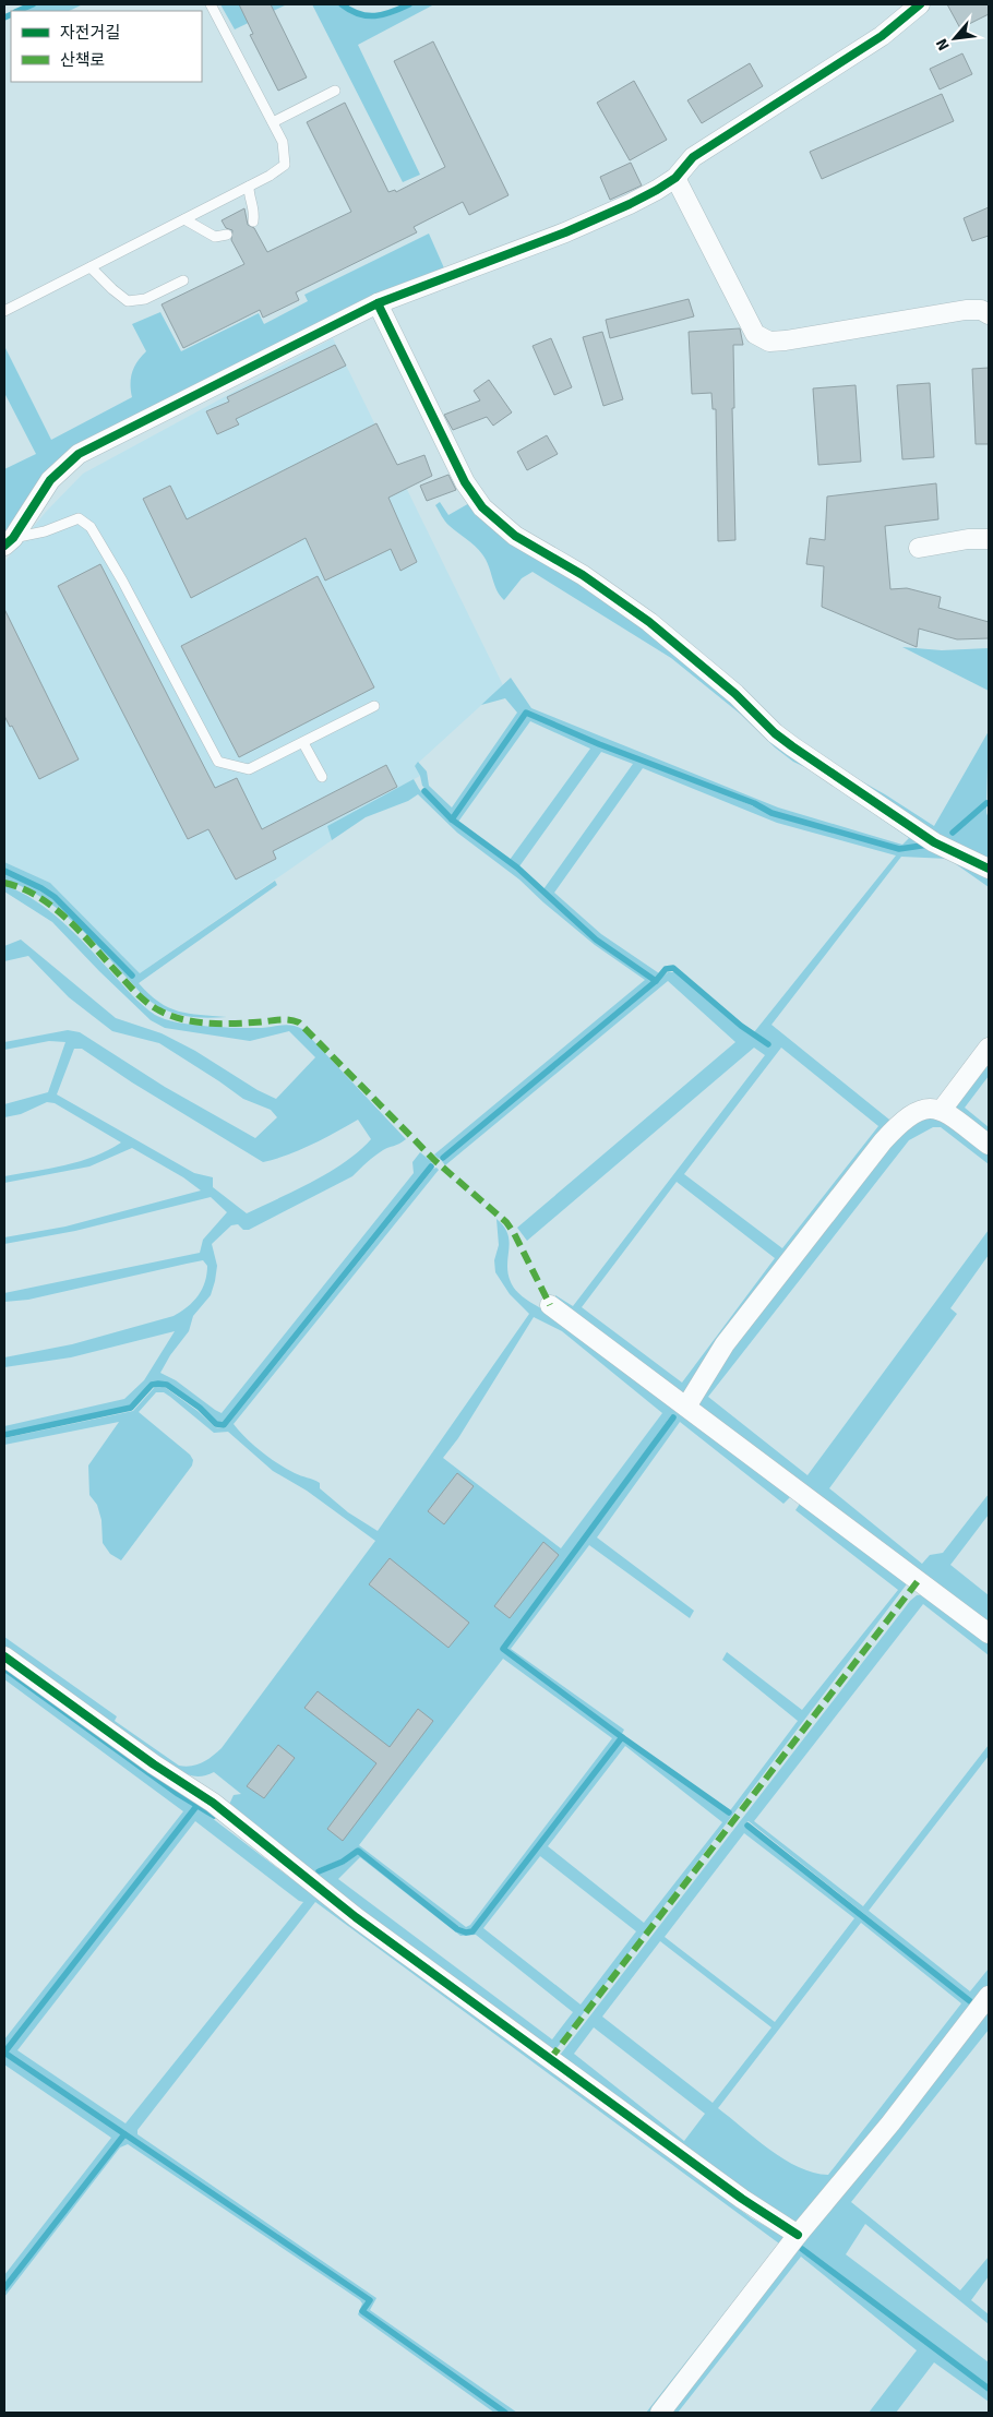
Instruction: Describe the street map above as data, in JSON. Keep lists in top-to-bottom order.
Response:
{
  "legend": ["자전거길", "산책로"],
  "north": "bottom left"
}
